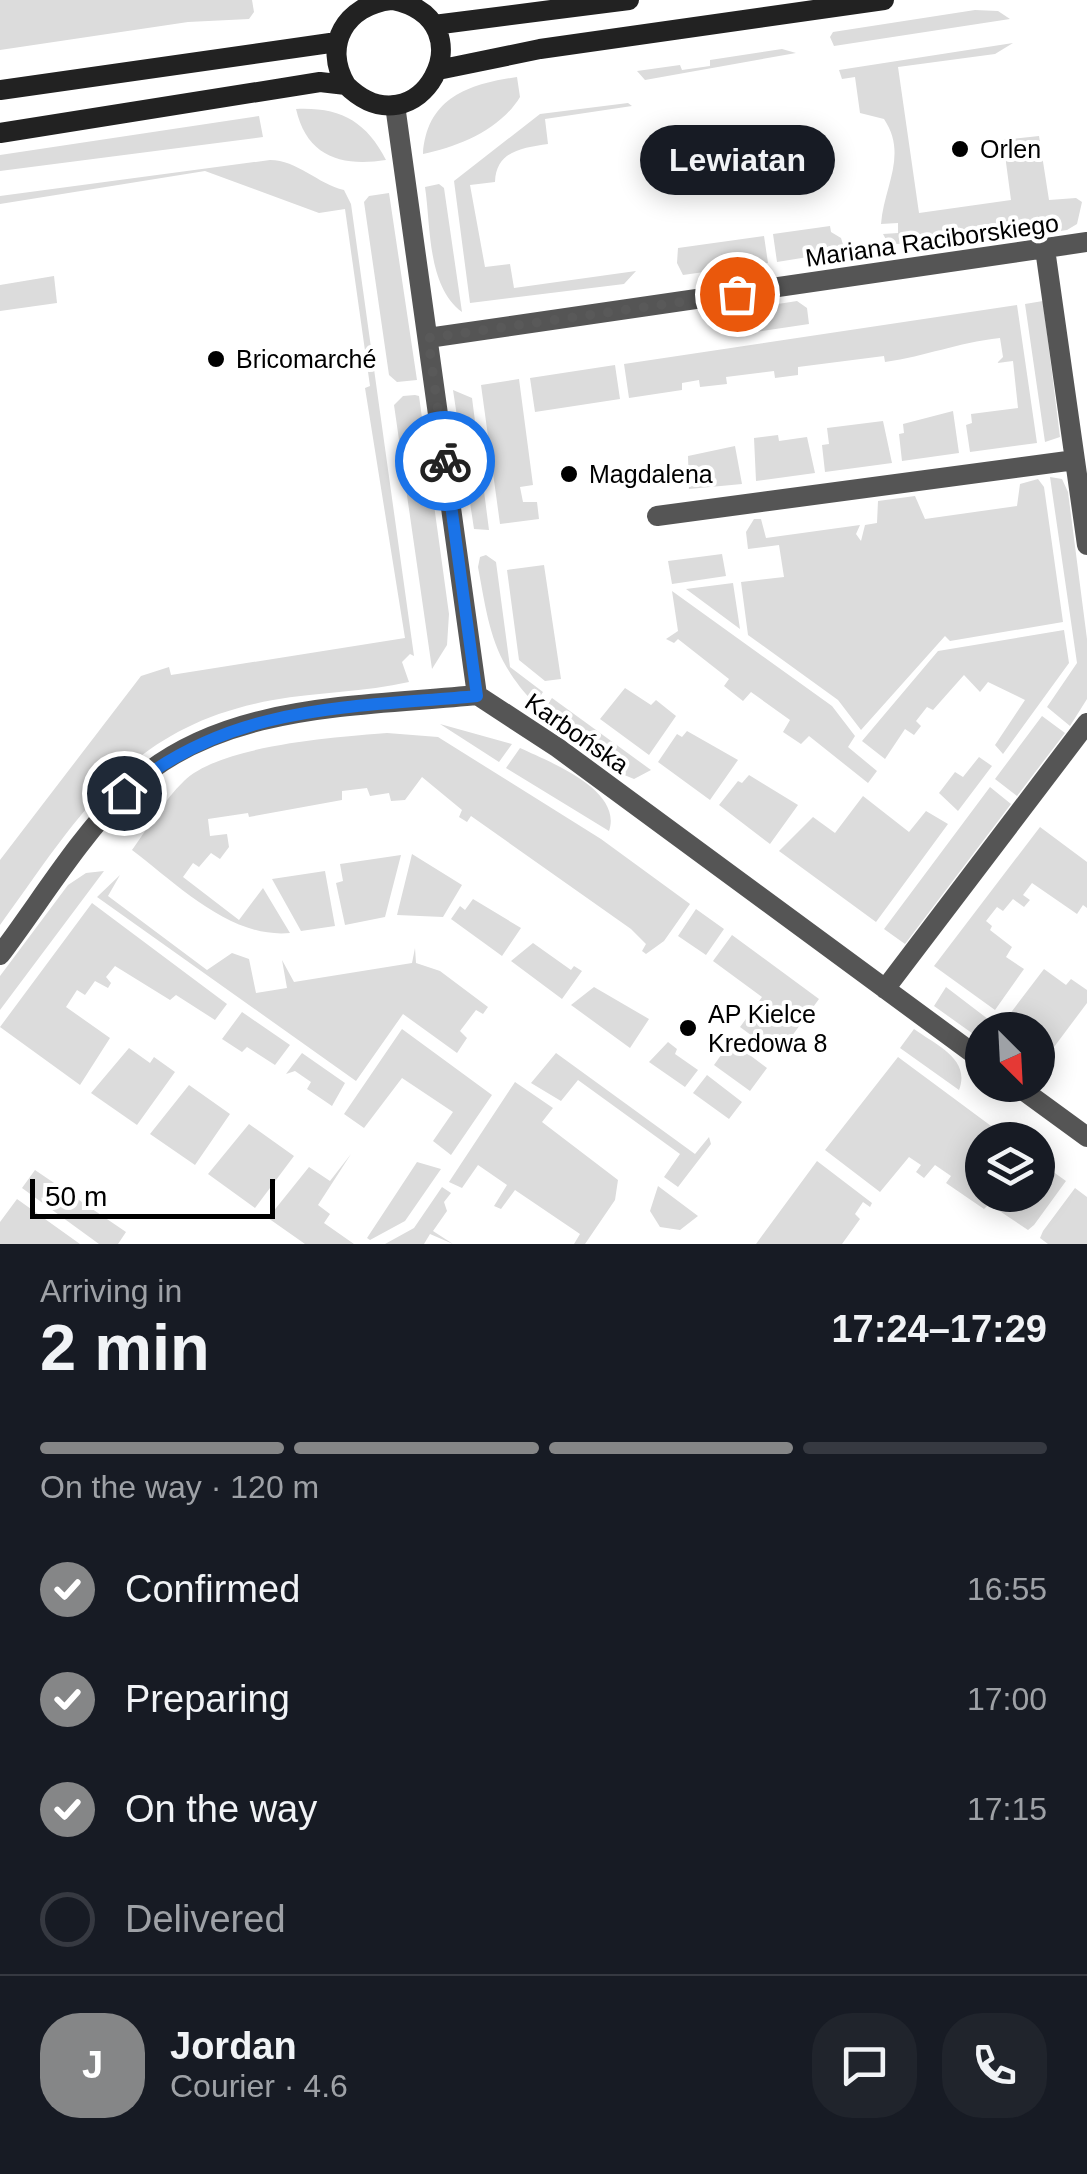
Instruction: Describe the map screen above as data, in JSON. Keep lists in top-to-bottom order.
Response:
{
  "streets": {
    "street": ["Mariana Raciborskiego", "Karbońska"]
  },
  "places": [
    "Orlen",
    "Lewiatan",
    "Bricomarché",
    "Magdalena",
    "AP Kielce Kredowa 8"
  ],
  "scale_bar": "50 m",
  "north": "bottom right",
  "page": {
    "bubble": "Lewiatan",
    "scale": "50 m",
    "heading": ["2 min", "Arriving in", "17:24–17:29"],
    "panel": ["Jordan", "Courier · 4.6"],
    "bar": "On the way · 120 m",
    "list": [
      ["Confirmed", "16:55"],
      ["Preparing", "17:00"],
      ["On the way", "17:15"],
      "Delivered"
    ],
    "round": "J"
  }
}
